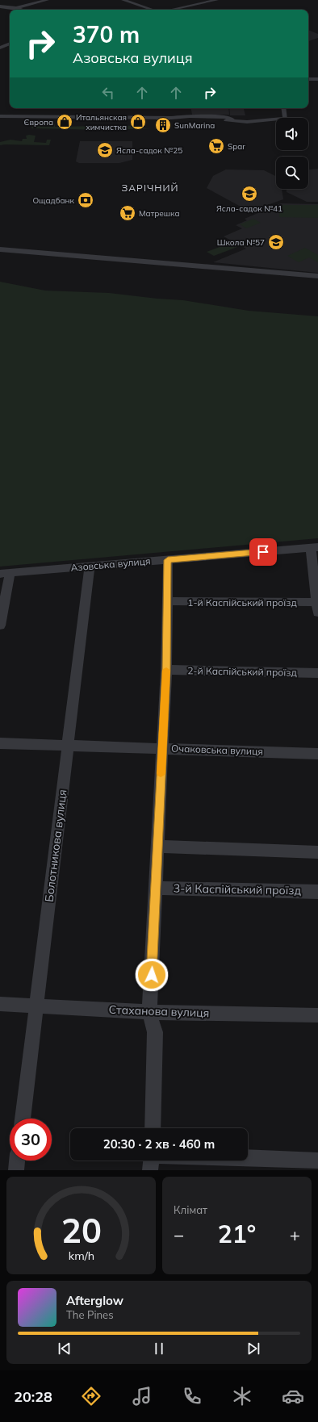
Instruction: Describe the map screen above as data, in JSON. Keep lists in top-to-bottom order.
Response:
{
  "streets": {
    "street": [
      "Азовська вулиця",
      "1-й Каспійський проїзд",
      "2-й Каспійський проїзд",
      "Очаковська вулиця",
      "Болотникова вулиця",
      "3-й Каспійський проїзд",
      "Стаханова вулиця"
    ]
  },
  "crossings": [
    ["Азовська вулиця", "Болотникова вулиця"],
    ["Очаковська вулиця", "Болотникова вулиця"],
    ["Болотникова вулиця", "Стаханова вулиця"]
  ],
  "districts": ["ЗАРІЧНИЙ"],
  "places": {
    "shop": ["Європа", "Итальянская химчистка"],
    "building": ["SunMarina"],
    "supermarket": ["Spar", "Матрешка"],
    "school or university": ["Ясла-садок №25", "Ясла-садок №41", "Школа №57"],
    "bank": ["Ощадбанк"]
  },
  "page": {
    "turn": ["370 m", "Азовська вулиця"],
    "limit": "30",
    "trip": "20:30 · 2 хв · 460 m",
    "tile": "Клімат",
    "heat": ["−", "21°", "+"],
    "song": ["Afterglow", "The Pines"],
    "tabs": "20:28",
    "gauge": ["20", "km/h"]
  }
}
